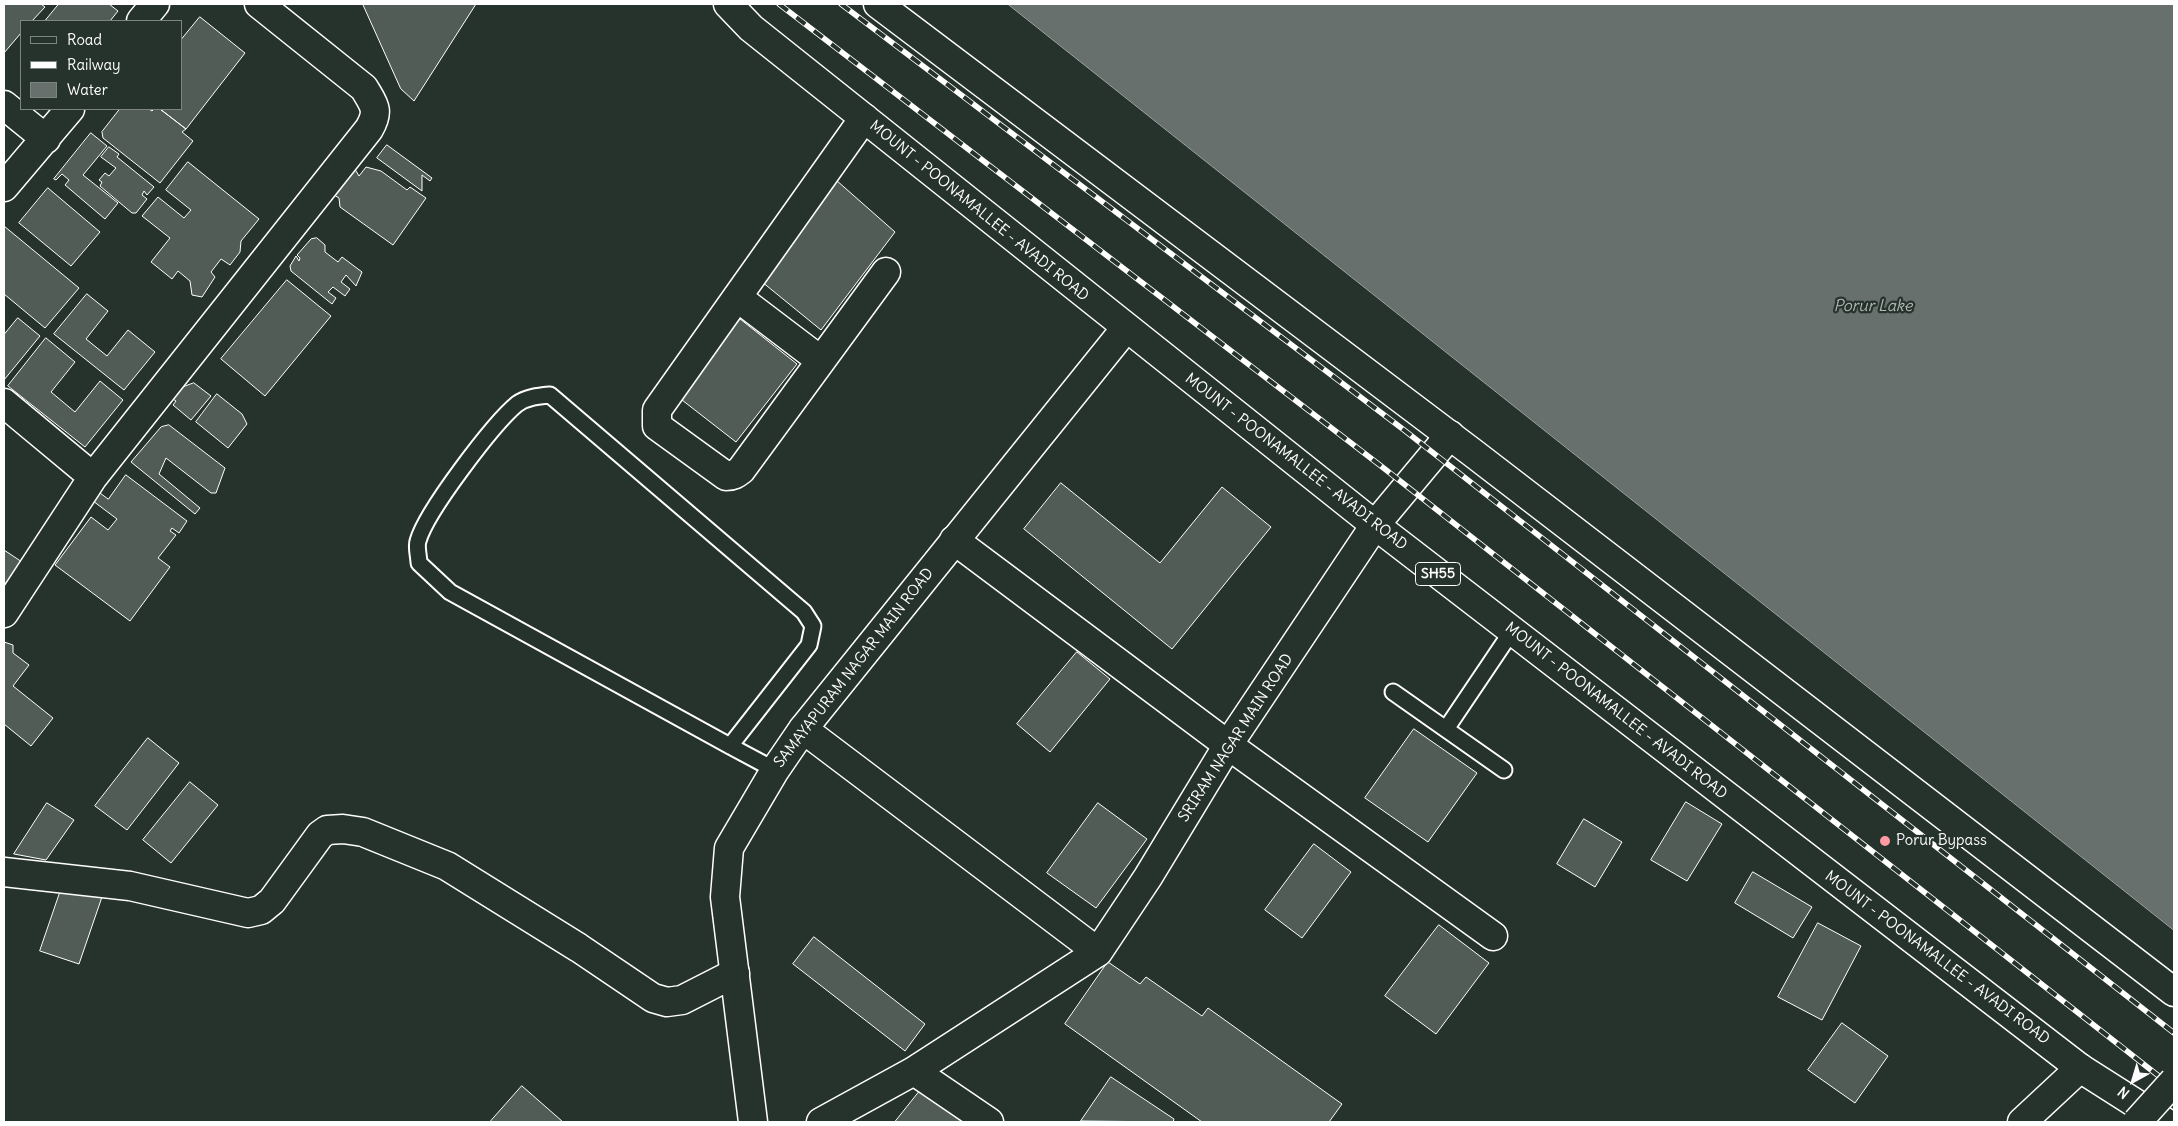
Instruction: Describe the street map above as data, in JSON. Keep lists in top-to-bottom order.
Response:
{
  "streets": {
    "main road": [
      "MOUNT - POONAMALLEE - AVADI ROAD",
      "SH55",
      "SAMAYAPURAM NAGAR MAIN ROAD",
      "SRIRAM NAGAR MAIN ROAD"
    ]
  },
  "crossings": [
    ["MOUNT - POONAMALLEE - AVADI ROAD", "SAMAYAPURAM NAGAR MAIN ROAD"],
    ["MOUNT - POONAMALLEE - AVADI ROAD", "SRIRAM NAGAR MAIN ROAD"]
  ],
  "water": ["Porur Lake"],
  "places": ["Porur Bypass"],
  "legend": ["Road", "Railway", "Water"],
  "north": "bottom left"
}
